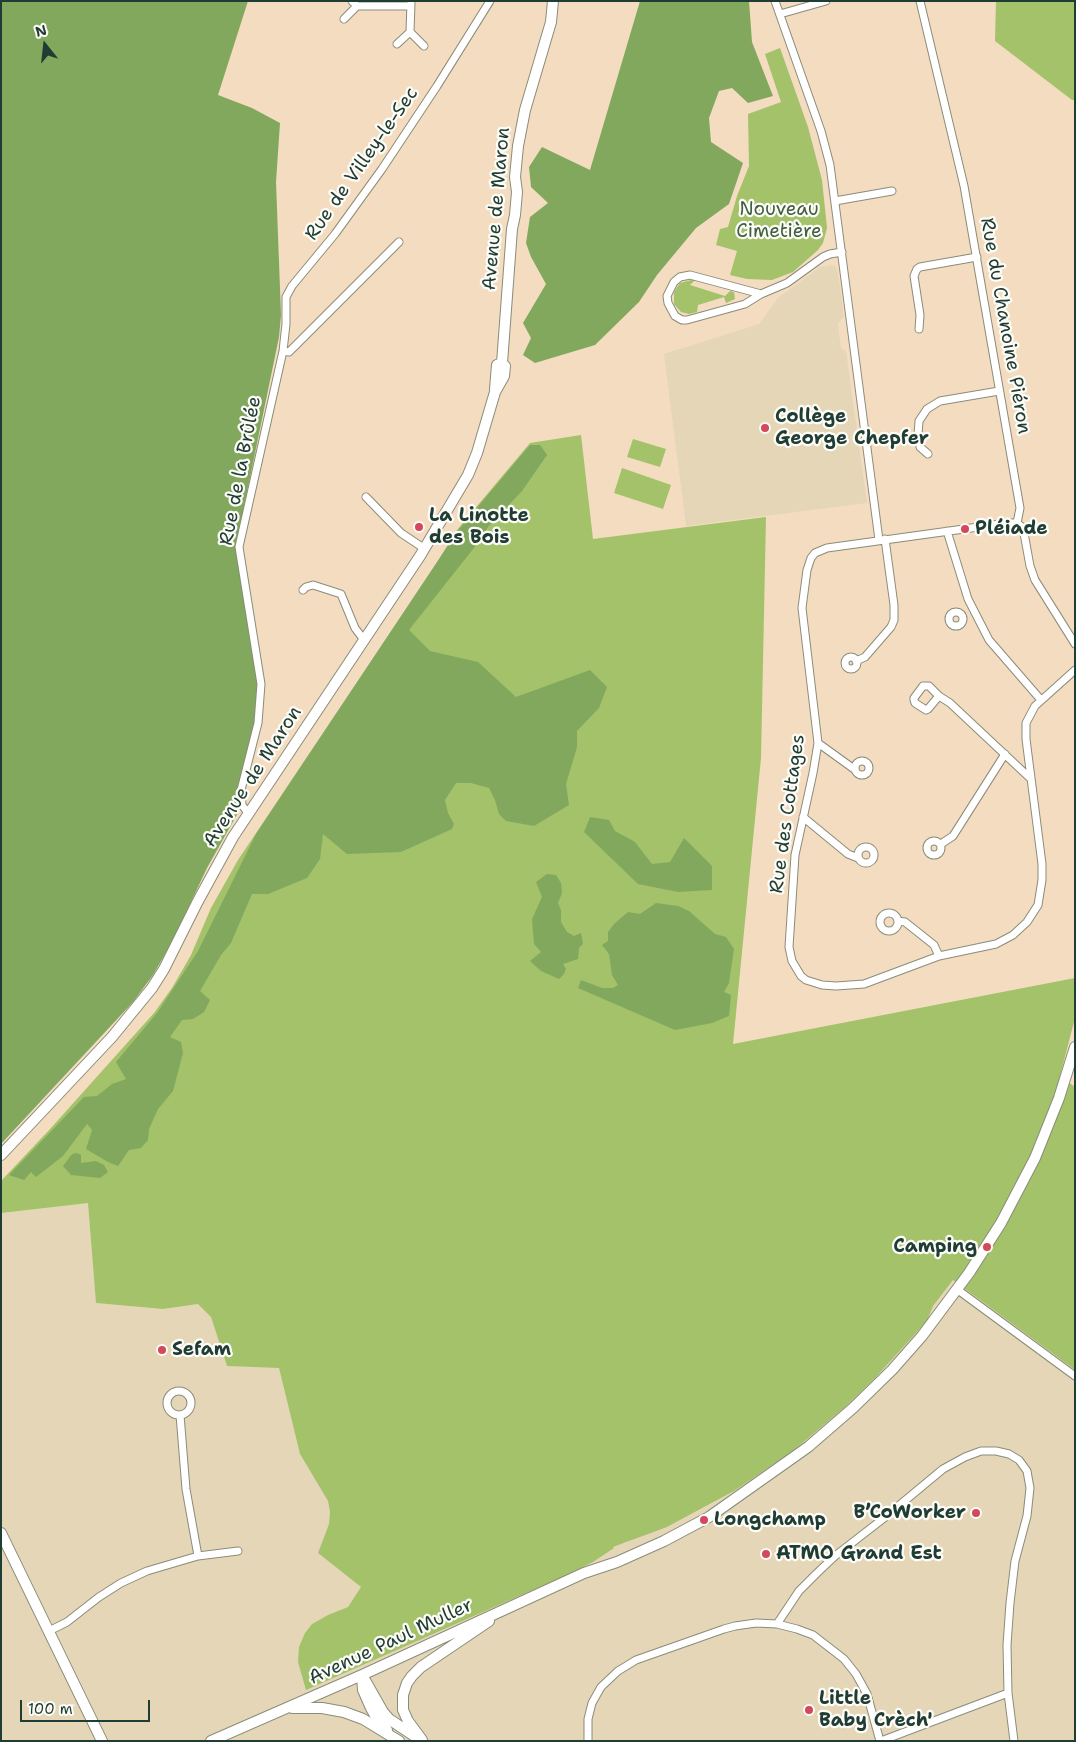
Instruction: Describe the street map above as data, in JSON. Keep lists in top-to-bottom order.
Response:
{
  "streets": {
    "street": [
      "Rue de Villey-le-Sec",
      "Avenue de Maron",
      "Rue du Chanoine Piéron",
      "Rue de la Brûlée",
      "Rue des Cottages",
      "Avenue Paul Muller"
    ]
  },
  "crossings": [
    ["Rue de Villey-le-Sec", "Rue de la Brûlée"],
    ["Avenue de Maron", "Rue de la Brûlée"],
    ["Rue du Chanoine Piéron", "Rue des Cottages"]
  ],
  "parks": ["Nouveau Cimetière"],
  "places": [
    "Collège George Chepfer",
    "La Linotte des Bois",
    "Pléiade",
    "Camping",
    "Sefam",
    "B’CoWorker",
    "Longchamp",
    "ATMO Grand Est",
    "Little Baby Crèch'"
  ],
  "scale_bar": "100 m",
  "north": "top"
}
